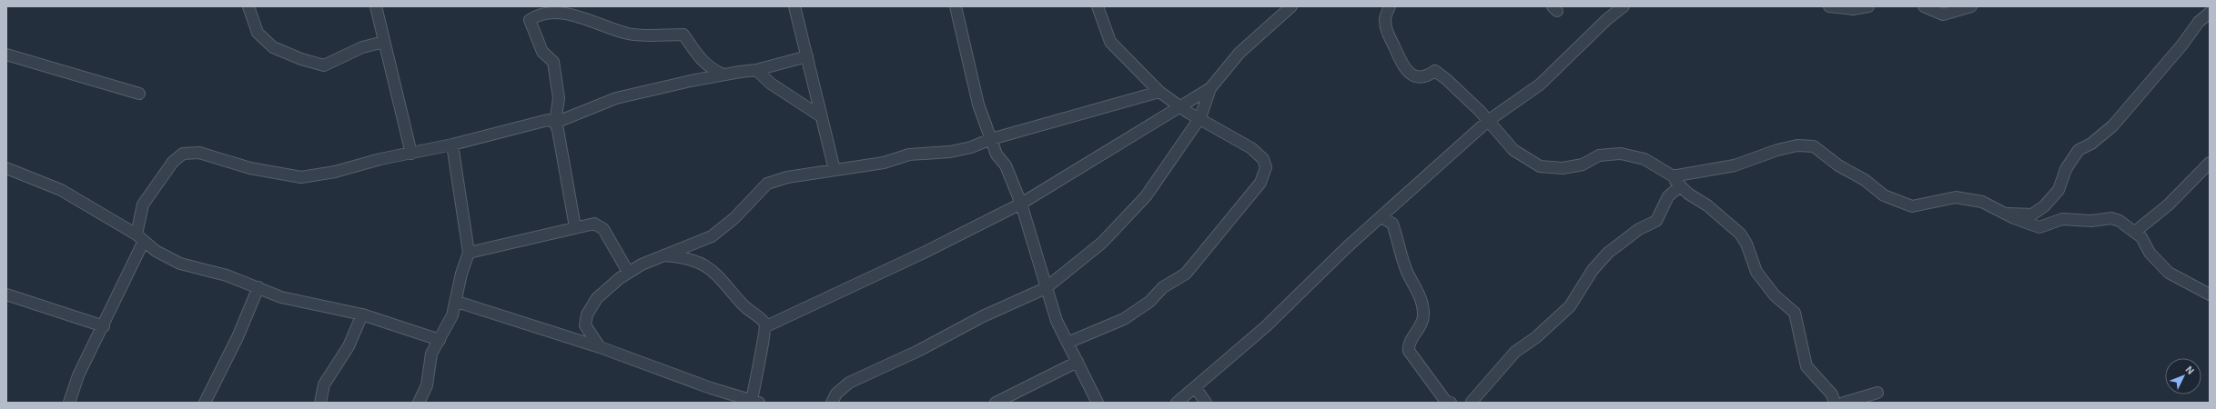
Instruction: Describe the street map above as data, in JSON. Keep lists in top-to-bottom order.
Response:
{
  "north": "top right"
}
